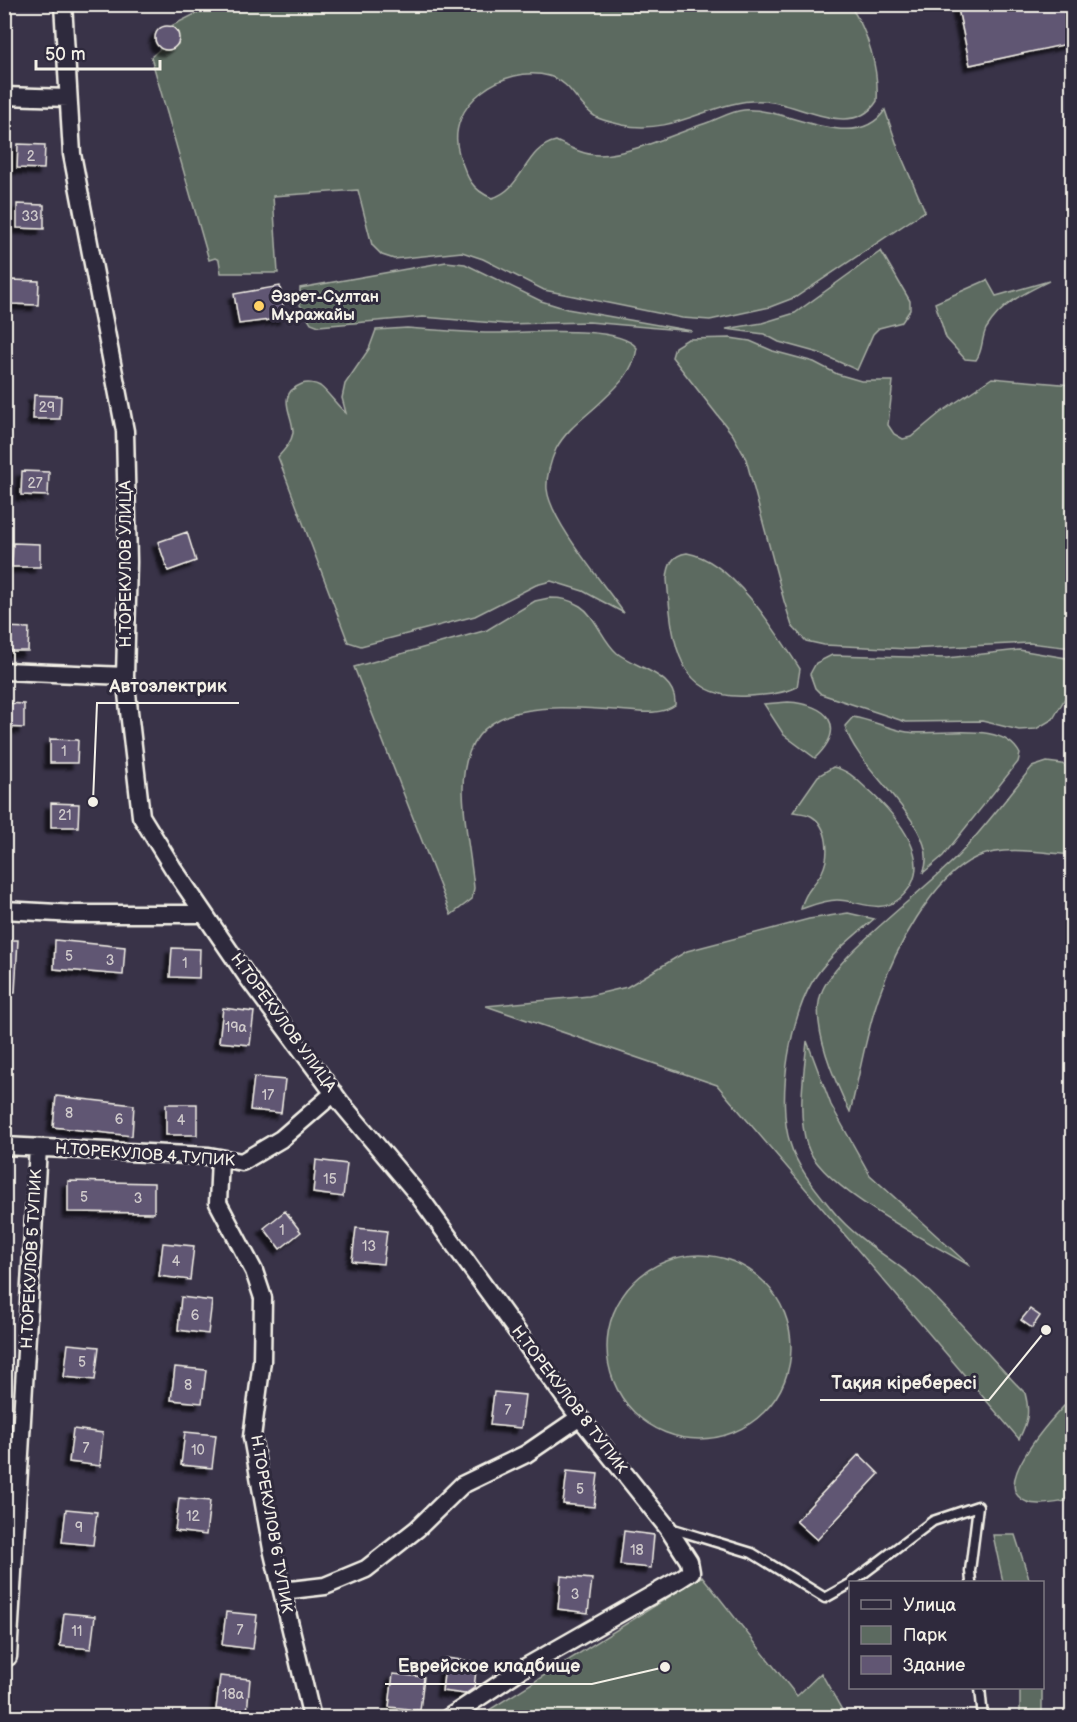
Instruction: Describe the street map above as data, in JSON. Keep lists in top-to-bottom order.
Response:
{
  "streets": {
    "street": [
      "Н.ТОРЕКУЛОВ УЛИЦА",
      "Н.ТОРЕКУЛОВ 4 ТУПИК",
      "Н.ТОРЕКУЛОВ 5 ТУПИК",
      "Н.ТОРЕКУЛОВ 8 ТУПИК",
      "Н.ТОРЕКУЛОВ 6 ТУПИК"
    ]
  },
  "crossings": [
    ["Н.ТОРЕКУЛОВ УЛИЦА", "Н.ТОРЕКУЛОВ 4 ТУПИК"],
    ["Н.ТОРЕКУЛОВ УЛИЦА", "Н.ТОРЕКУЛОВ 8 ТУПИК"],
    ["Н.ТОРЕКУЛОВ 4 ТУПИК", "Н.ТОРЕКУЛОВ 5 ТУПИК"],
    ["Н.ТОРЕКУЛОВ 4 ТУПИК", "Н.ТОРЕКУЛОВ 6 ТУПИК"]
  ],
  "places": [
    "Әзрет-Сұлтан Мұражайы",
    "Автоэлектрик",
    "Тақия кіребересі",
    "Еврейское кладбище"
  ],
  "house_numbers": [
    "2",
    "33",
    "29",
    "27",
    "1",
    "21",
    "5",
    "3",
    "1",
    "19а",
    "17",
    "8",
    "6",
    "4",
    "15",
    "5",
    "3",
    "1",
    "13",
    "4",
    "6",
    "5",
    "8",
    "7",
    "7",
    "10",
    "5",
    "12",
    "9",
    "18",
    "3",
    "7",
    "11",
    "18а"
  ],
  "legend": ["Улица", "Парк", "Здание"],
  "scale_bar": "50 m"
}
